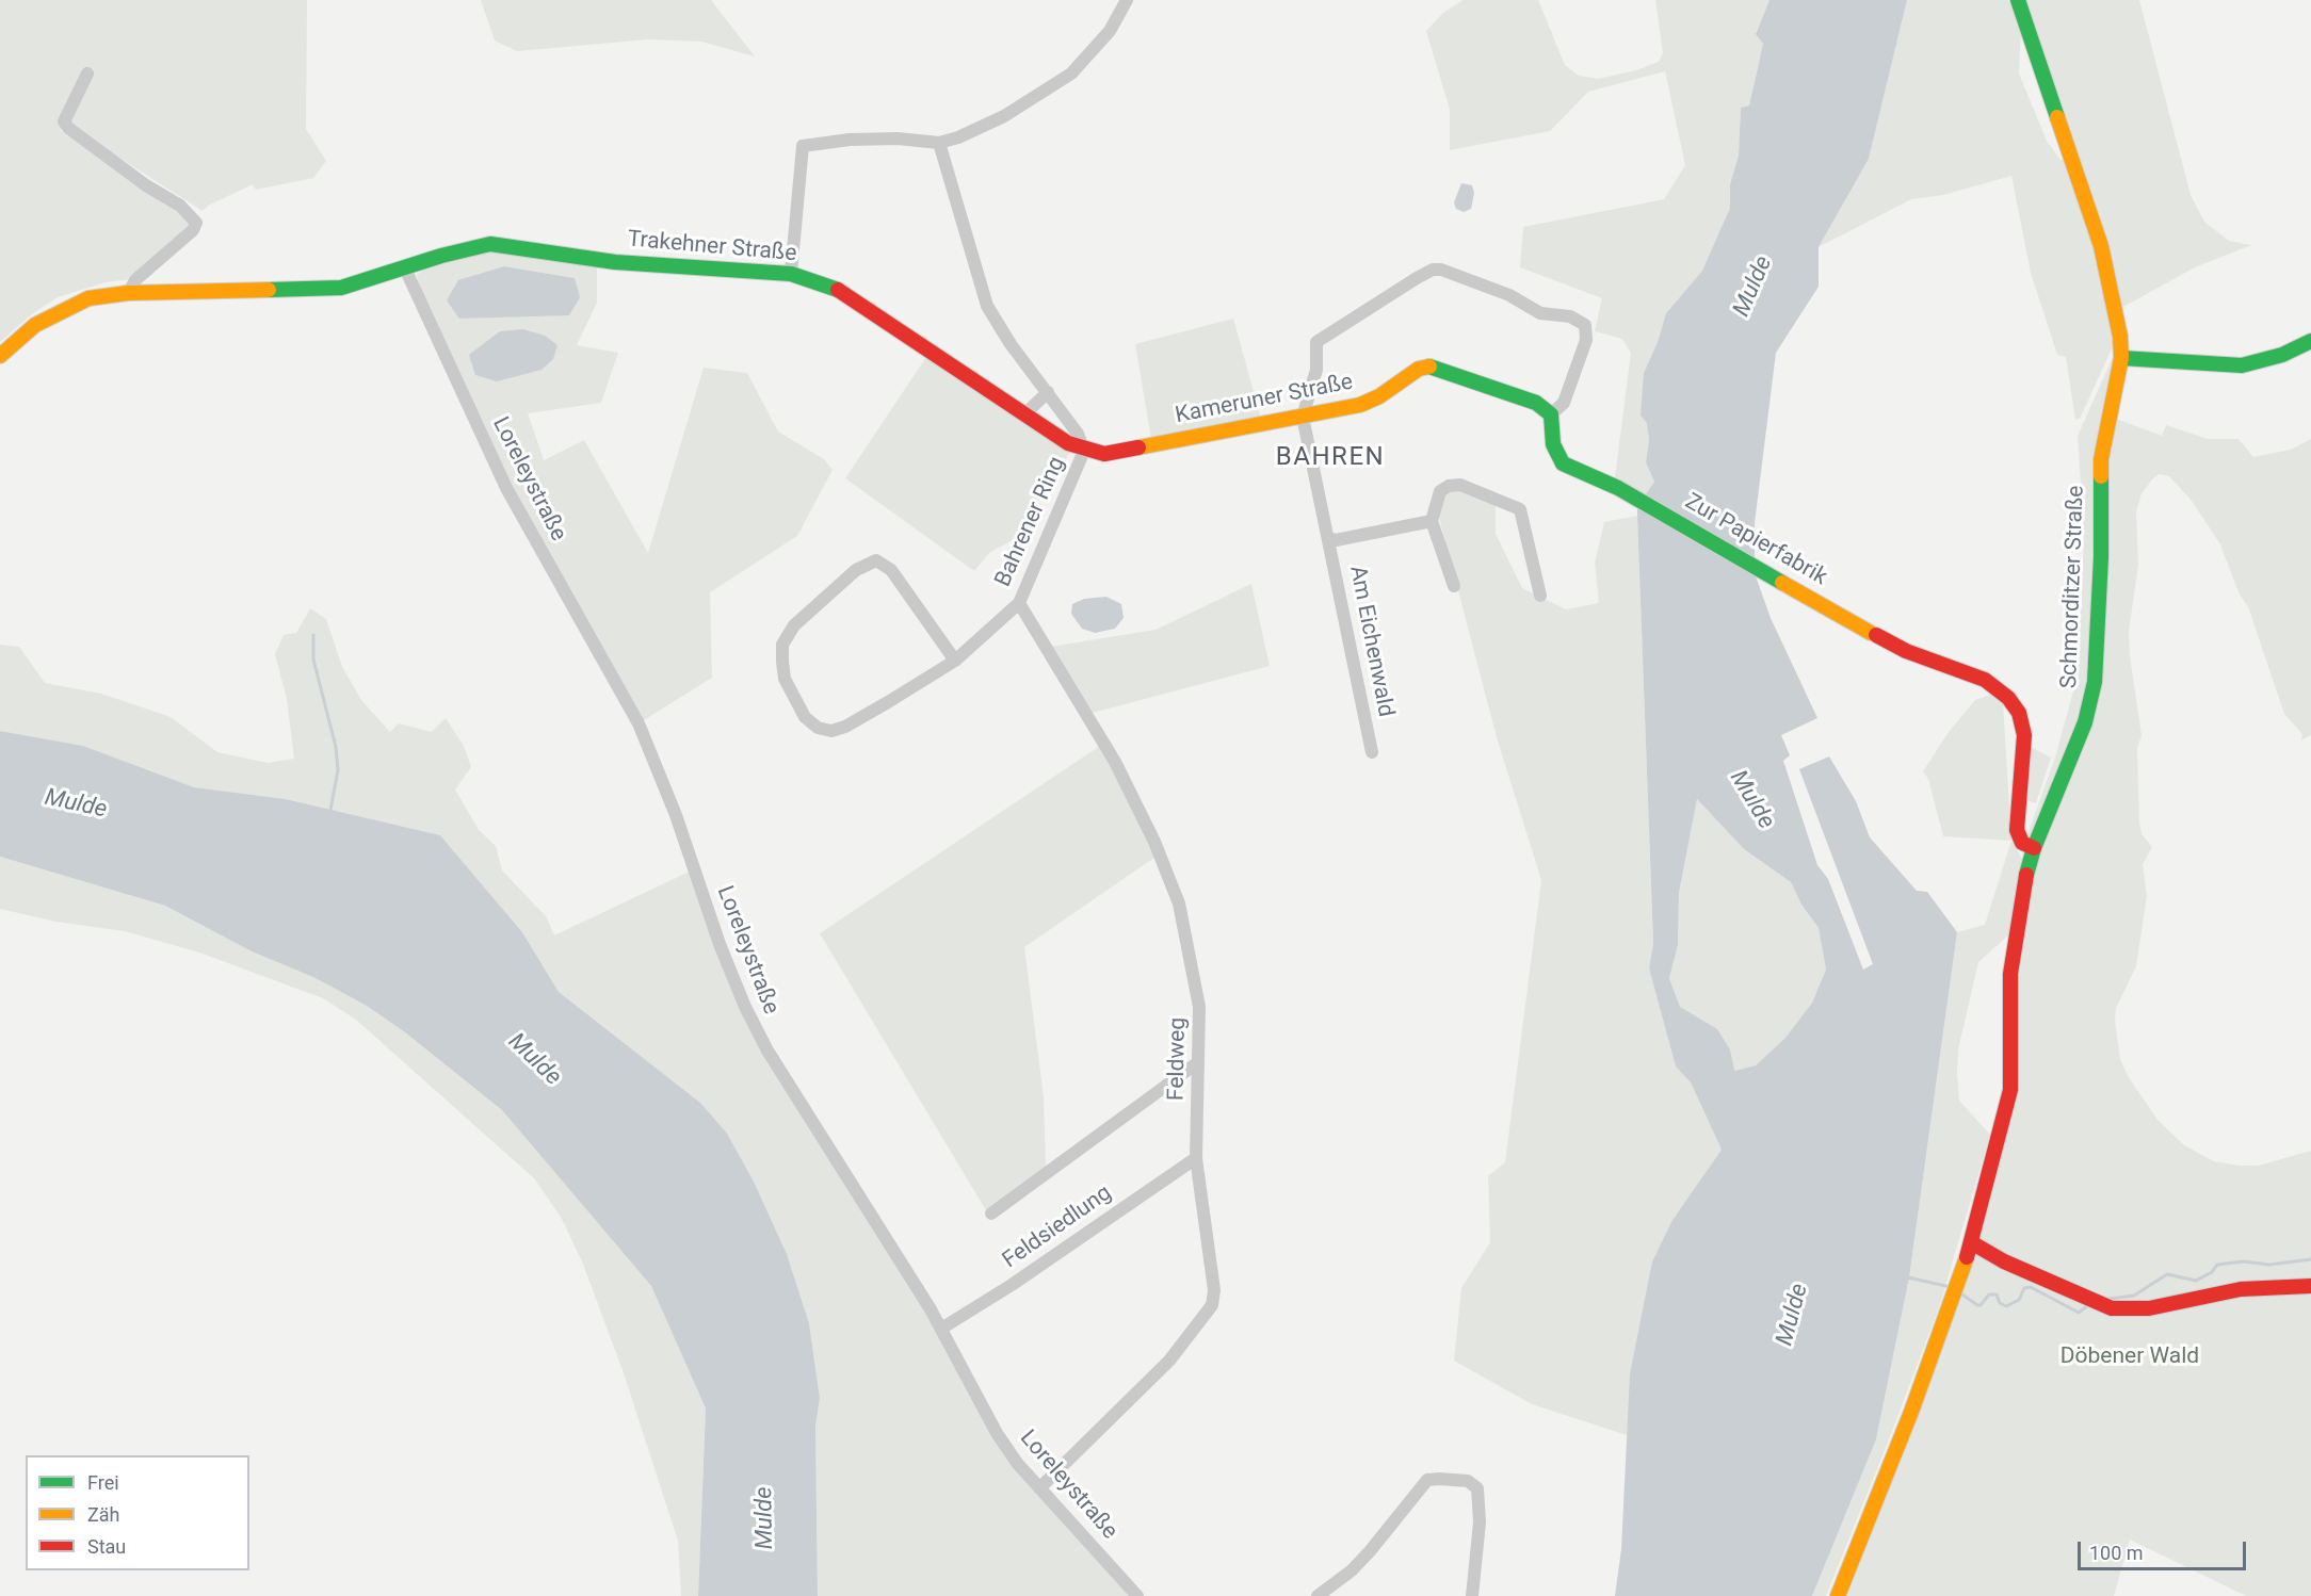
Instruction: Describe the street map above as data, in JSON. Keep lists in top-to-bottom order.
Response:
{
  "streets": {
    "street": [
      "Trakehner Straße",
      "Kameruner Straße",
      "Loreleystraße",
      "Bahrener Ring",
      "Zur Papierfabrik",
      "Schmorditzer Straße",
      "Am Eichenwald",
      "Feldweg",
      "Feldsiedlung"
    ]
  },
  "crossings": [
    ["Trakehner Straße", "Kameruner Straße"],
    ["Trakehner Straße", "Loreleystraße"],
    ["Trakehner Straße", "Bahrener Ring"],
    ["Kameruner Straße", "Bahrener Ring"],
    ["Kameruner Straße", "Zur Papierfabrik"],
    ["Kameruner Straße", "Am Eichenwald"],
    ["Loreleystraße", "Feldweg"],
    ["Loreleystraße", "Feldsiedlung"],
    ["Bahrener Ring", "Feldweg"],
    ["Zur Papierfabrik", "Schmorditzer Straße"],
    ["Feldweg", "Feldsiedlung"]
  ],
  "districts": ["BAHREN"],
  "water": ["Mulde"],
  "parks": ["Döbener Wald"],
  "legend": ["Frei", "Zäh", "Stau"],
  "scale_bar": "100 m"
}
